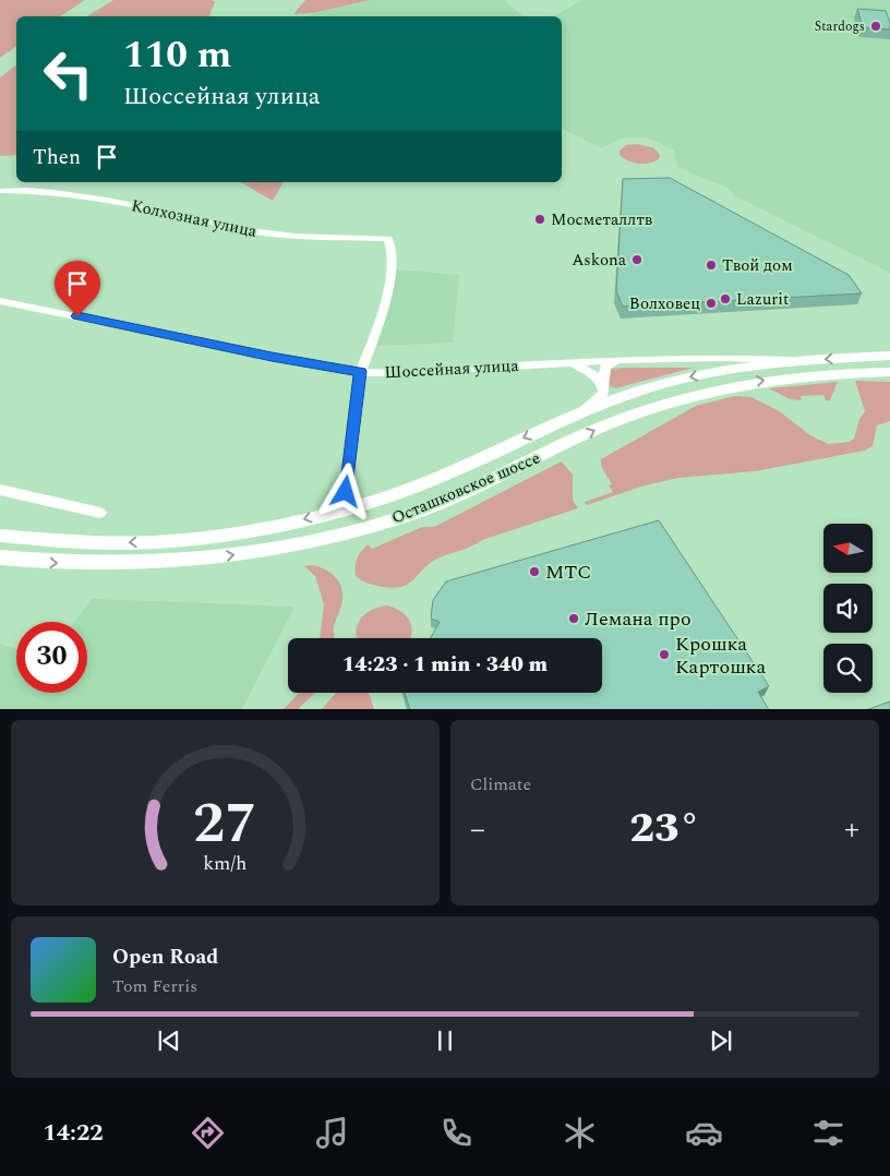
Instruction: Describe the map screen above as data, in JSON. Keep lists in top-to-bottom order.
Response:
{
  "streets": {
    "main road": ["Осташковское шоссе"],
    "street": ["Колхозная улица", "Шоссейная улица"]
  },
  "crossings": [
    ["Колхозная улица", "Шоссейная улица"],
    ["Шоссейная улица", "Осташковское шоссе"]
  ],
  "places": [
    "Stardogs",
    "Мосметаллтв",
    "Askona",
    "Твой дом",
    "Lazurit",
    "Волховец",
    "МТС",
    "Лемана про",
    "Крошка Картошка"
  ],
  "north": "left",
  "page": {
    "turn": ["110 m", "Шоссейная улица"],
    "then": "Then",
    "limit": "30",
    "trip": "14:23 · 1 min · 340 m",
    "tile": "Climate",
    "heat": ["−", "23°", "+"],
    "song": ["Open Road", "Tom Ferris"],
    "tabs": "14:22",
    "gauge": ["27", "km/h"]
  }
}
